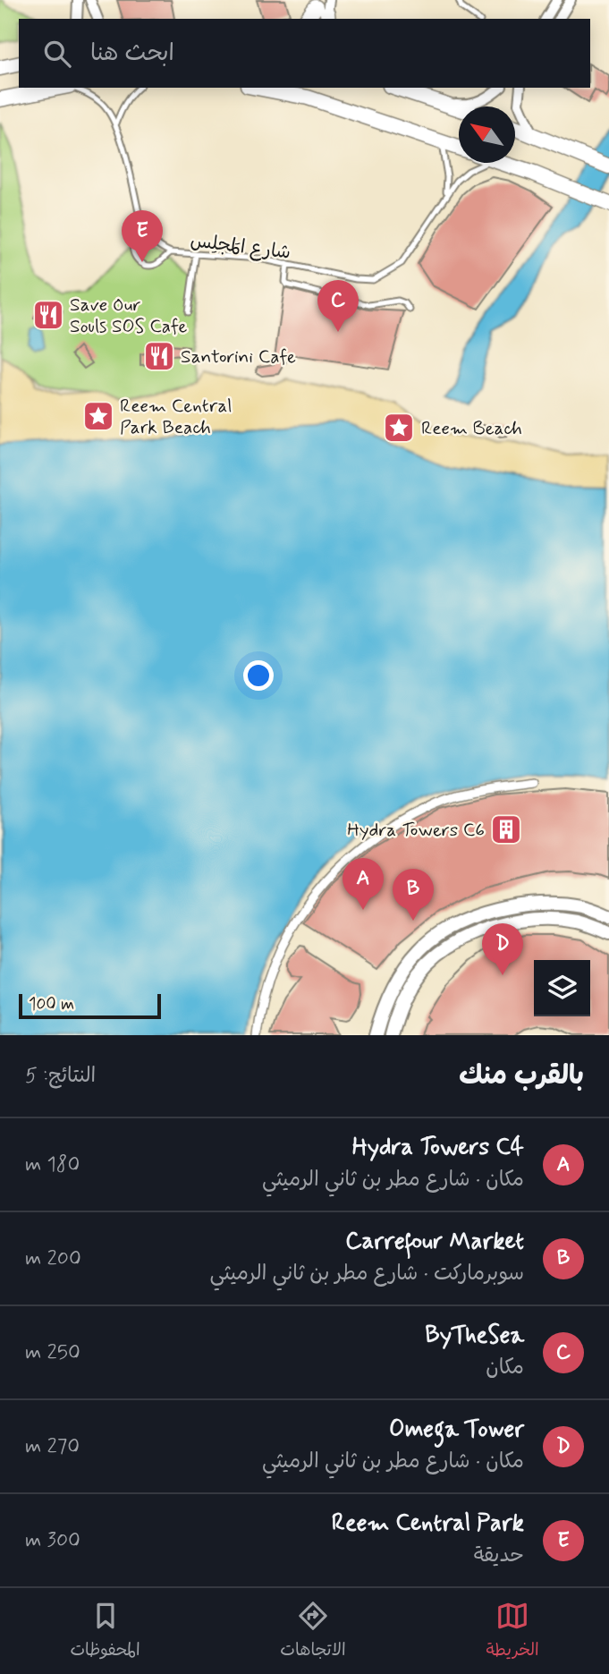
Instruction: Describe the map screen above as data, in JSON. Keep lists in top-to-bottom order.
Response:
{
  "streets": {
    "lane": ["شارع المَجلِس"]
  },
  "places": {
    "restaurant": ["Save Our Souls SOS Cafe", "Santorini Cafe"],
    "place": ["Reem Central Park Beach", "Reem Beach"],
    "building": ["Hydra Towers C6"]
  },
  "scale_bar": "100 m",
  "north": "top left",
  "page": {
    "search": "ابحث هنا",
    "pins": [
      "E",
      "C",
      "A",
      "B",
      "D"
    ],
    "scale": "100 m",
    "heading": ["بالقرب منك", "النتائج: 5"],
    "list": [
      {
        "mark": "A",
        "name": "Hydra Towers C4",
        "note": "مكان · شارع مطر بن ثاني الرميثي",
        "value": "180 m"
      },
      {
        "mark": "B",
        "name": "Carrefour Market",
        "note": "سوبرماركت · شارع مطر بن ثاني الرميثي",
        "value": "200 m"
      },
      {
        "mark": "C",
        "name": "ByTheSea",
        "note": "مكان",
        "value": "250 m"
      },
      {
        "mark": "D",
        "name": "Omega Tower",
        "note": "مكان · شارع مطر بن ثاني الرميثي",
        "value": "270 m"
      },
      {
        "mark": "E",
        "name": "Reem Central Park",
        "note": "حديقة",
        "value": "300 m"
      }
    ],
    "nav": ["الخريطة", "الاتجاهات", "المحفوظات"]
  }
}
